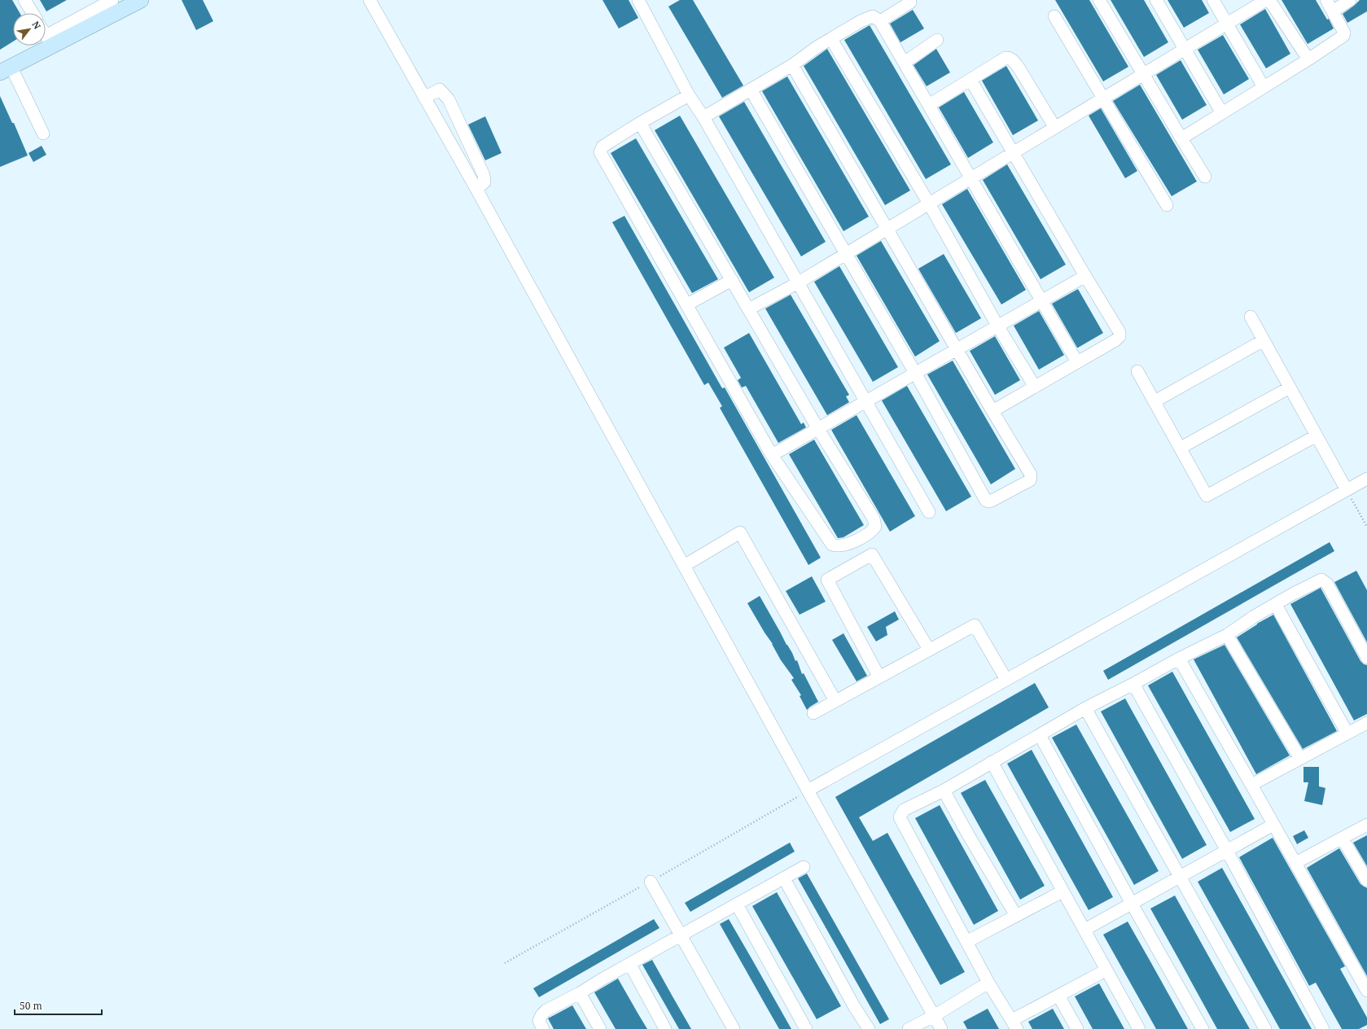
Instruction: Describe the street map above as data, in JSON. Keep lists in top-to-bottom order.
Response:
{
  "scale_bar": "50 m",
  "north": "top right"
}
